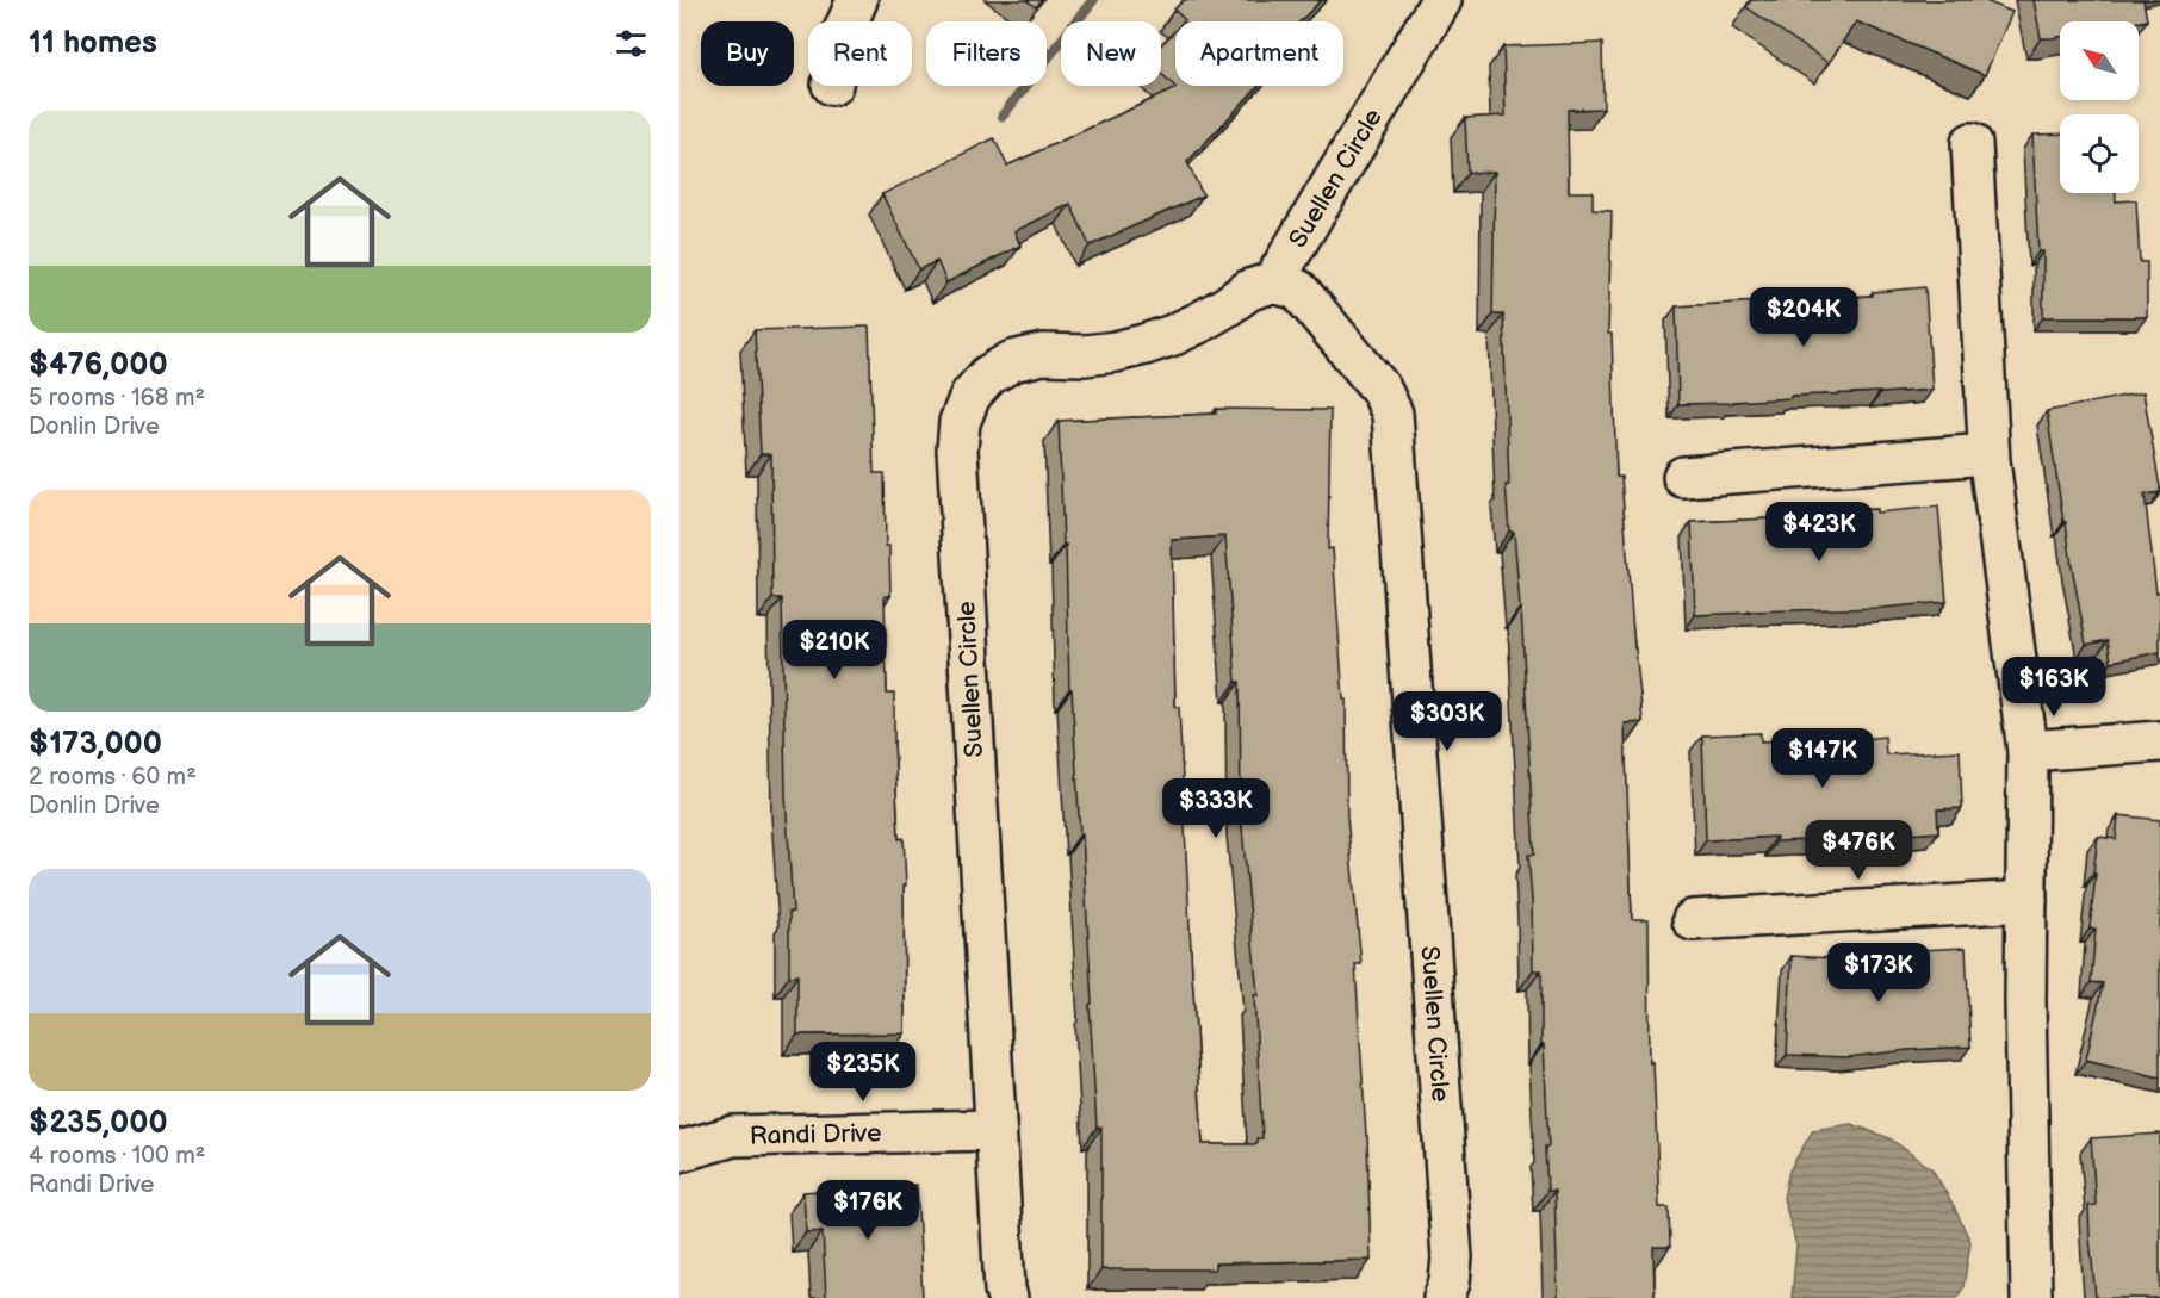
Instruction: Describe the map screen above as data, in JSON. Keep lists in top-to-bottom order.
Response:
{
  "streets": {
    "street": ["Suellen Circle", "Randi Drive"]
  },
  "crossings": [
    ["Suellen Circle", "Randi Drive"]
  ],
  "north": "top left",
  "page": {
    "heading": "11 homes",
    "chip": [
      "Buy",
      "Rent",
      "Filters",
      "New",
      "Apartment"
    ],
    "list": [
      {
        "name": "$476,000",
        "note": "5 rooms · 168 m² · Donlin Drive"
      },
      {
        "name": "$173,000",
        "note": "2 rooms · 60 m² · Donlin Drive"
      },
      {
        "name": "$235,000",
        "note": "4 rooms · 100 m² · Randi Drive"
      }
    ],
    "price": [
      "$204K",
      "$423K",
      "$210K",
      "$163K",
      "$303K",
      "$147K",
      "$333K",
      "$476K",
      "$173K",
      "$235K",
      "$176K"
    ]
  }
}
